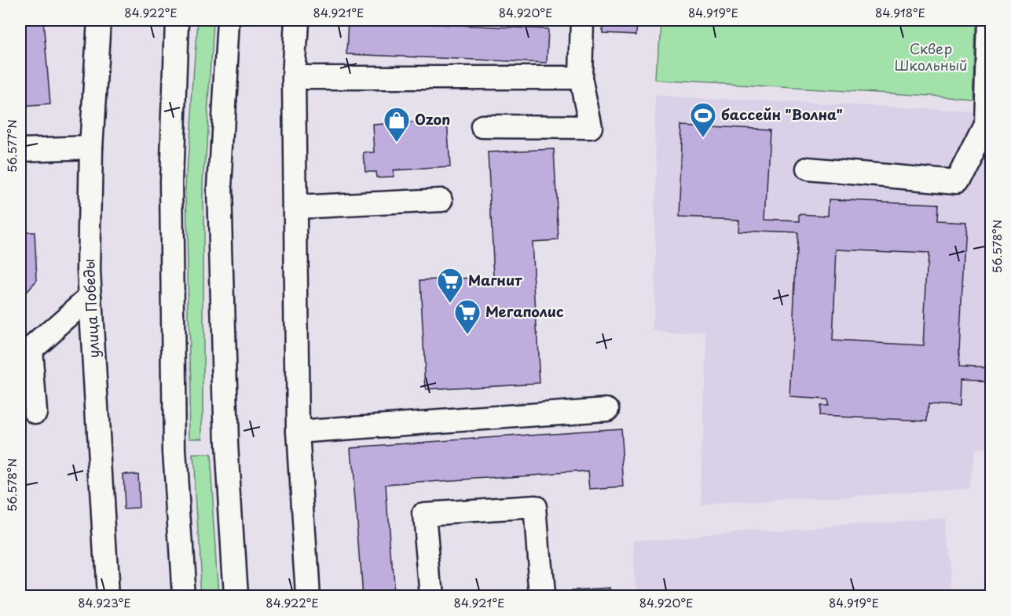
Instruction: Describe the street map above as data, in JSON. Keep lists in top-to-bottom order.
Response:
{
  "streets": {
    "street": ["улица Победы"]
  },
  "parks": ["Сквер Школьный"],
  "places": {
    "sports": ["бассейн \"Волна\""],
    "shop": ["Ozon"],
    "supermarket": ["Магнит", "Мегаполис"]
  },
  "coordinates": [
    "84.922°E",
    "84.921°E",
    "84.920°E",
    "84.919°E",
    "84.918°E",
    "56.577°N",
    "56.578°N",
    "84.923°E"
  ]
}
